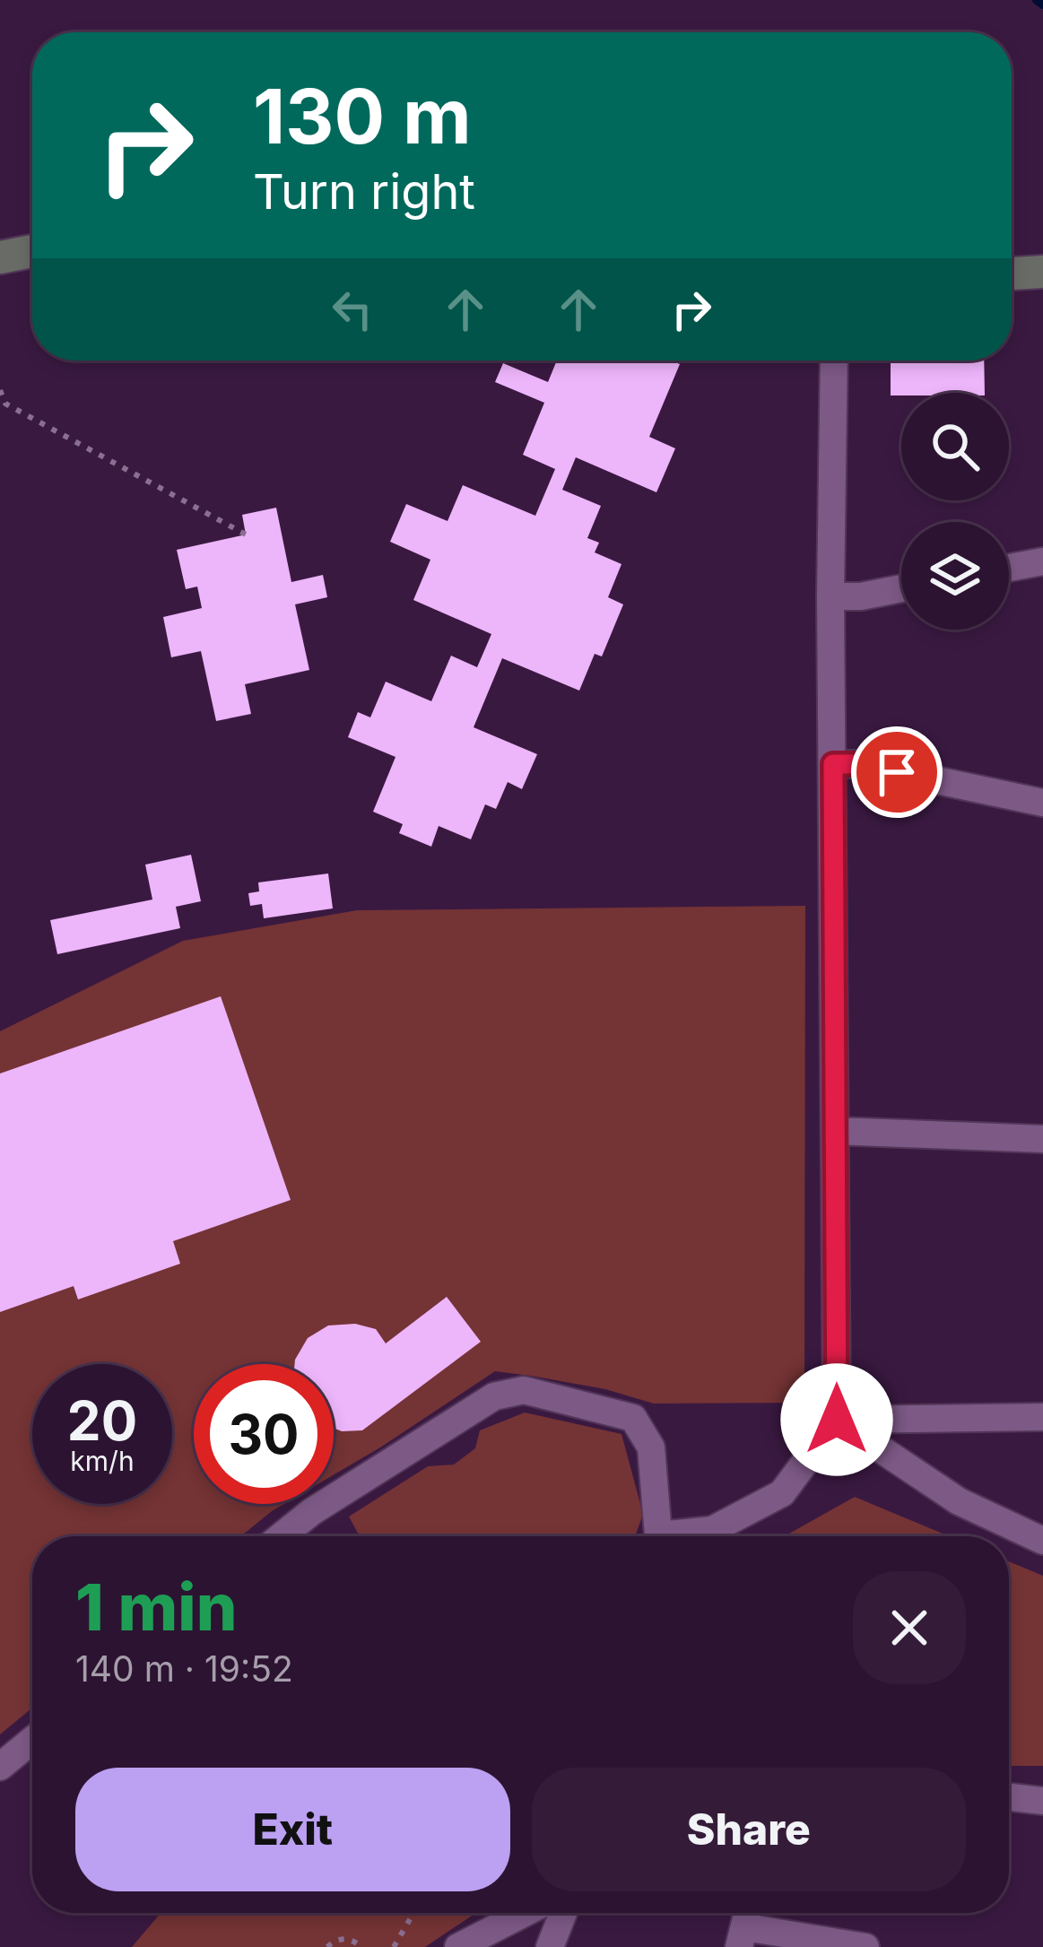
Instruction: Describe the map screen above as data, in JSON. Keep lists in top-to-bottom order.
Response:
{
  "page": {
    "turn": ["130 m", "Turn right"],
    "speed": "20 km/h",
    "limit": "30",
    "heading": ["1 min", "140 m · 19:52"],
    "buttons": ["Exit", "Share"]
  }
}
